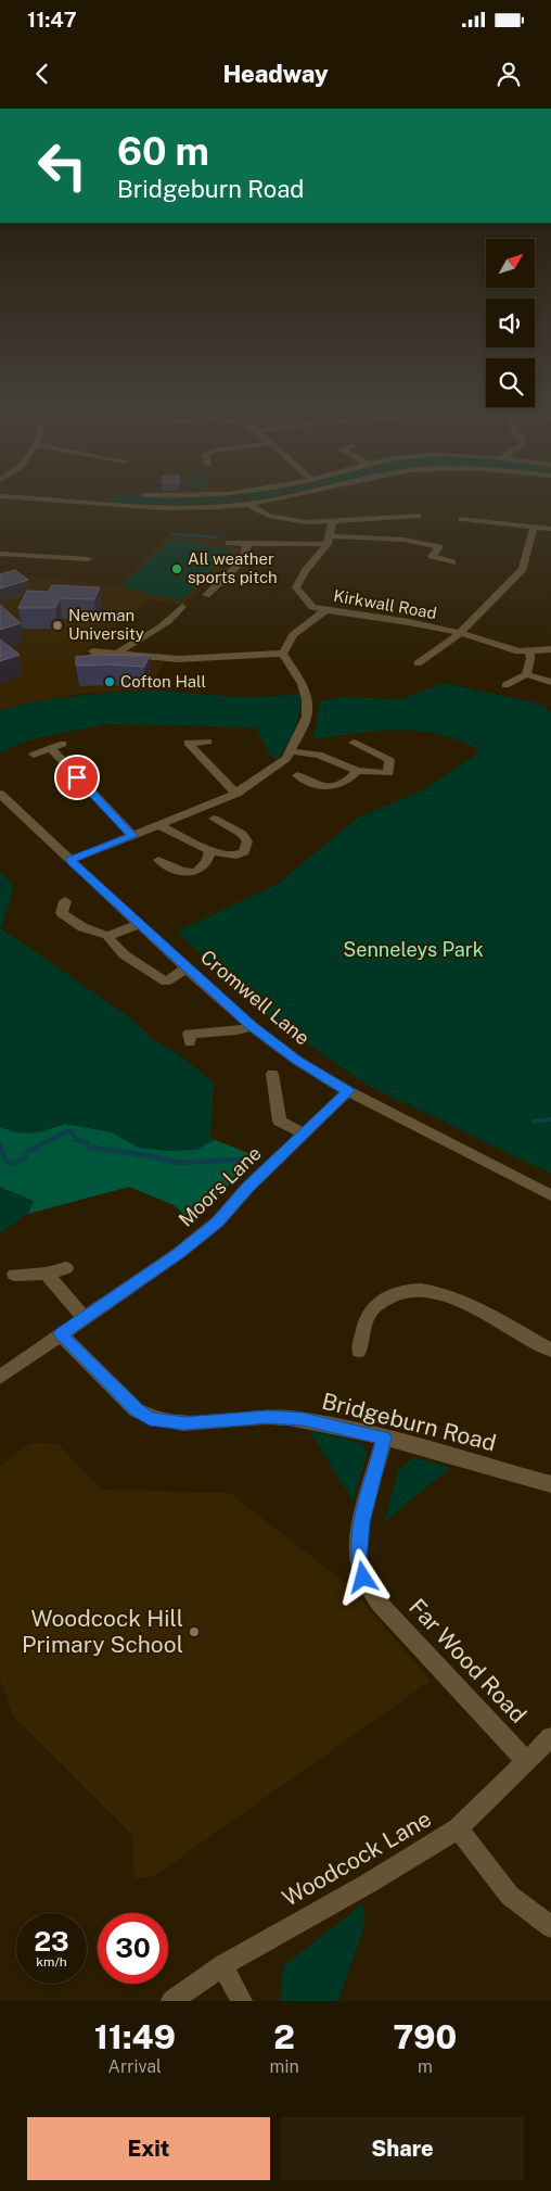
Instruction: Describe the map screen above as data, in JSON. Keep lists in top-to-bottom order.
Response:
{
  "streets": {
    "street": [
      "Kirkwall Road",
      "Cromwell Lane",
      "Moors Lane",
      "Bridgeburn Road",
      "Far Wood Road",
      "Woodcock Lane"
    ]
  },
  "crossings": [
    ["Cromwell Lane", "Moors Lane"],
    ["Moors Lane", "Bridgeburn Road"],
    ["Bridgeburn Road", "Far Wood Road"],
    ["Far Wood Road", "Woodcock Lane"]
  ],
  "parks": ["Senneleys Park"],
  "places": [
    "All weather sports pitch",
    "Newman University",
    "Cofton Hall",
    "Woodcock Hill Primary School"
  ],
  "north": "top right",
  "page": {
    "status": "11:47",
    "header": "Headway",
    "turn": ["60 m", "Bridgeburn Road"],
    "speed": "23 km/h",
    "limit": "30",
    "eta": [
      "11:49",
      "Arrival",
      "2",
      "min",
      "790",
      "m"
    ],
    "buttons": ["Exit", "Share"]
  }
}
